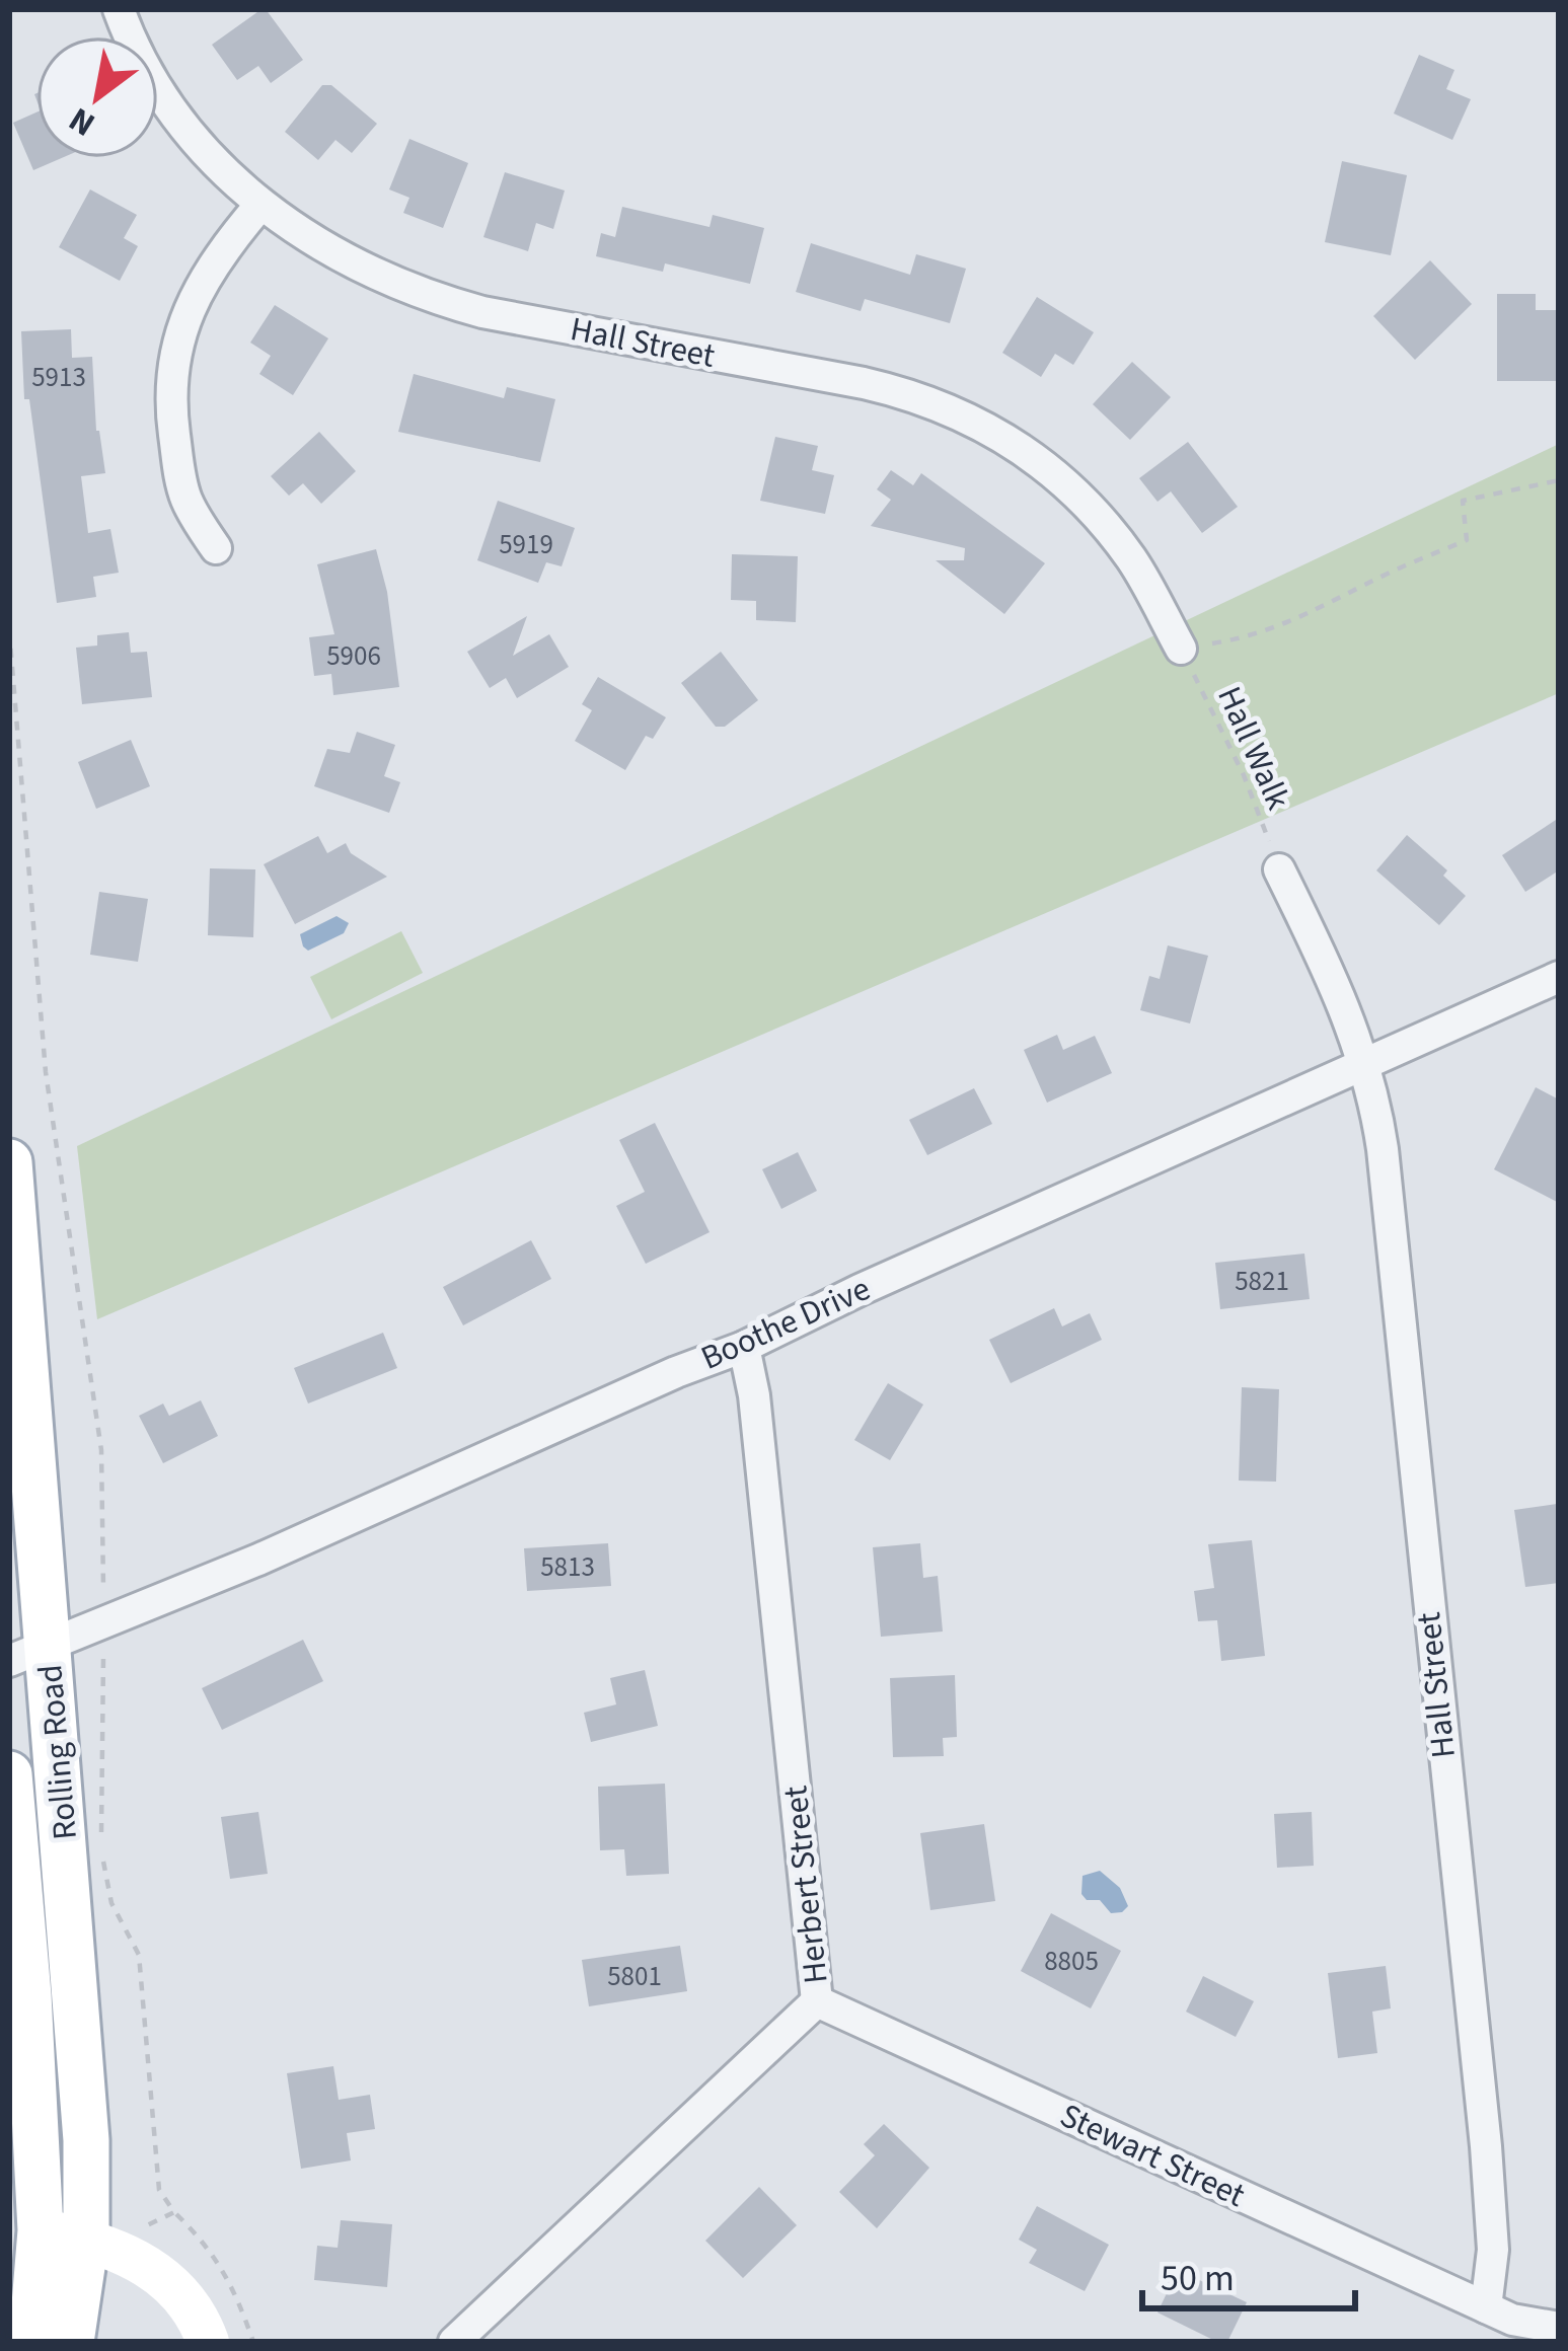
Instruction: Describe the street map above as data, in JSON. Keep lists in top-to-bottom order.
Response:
{
  "streets": {
    "main road": ["Rolling Road"],
    "street": [
      "Hall Street",
      "Boothe Drive",
      "Herbert Street",
      "Stewart Street"
    ],
    "path": ["Hall Walk"]
  },
  "crossings": [
    ["Hall Street", "Hall Walk"],
    ["Hall Street", "Boothe Drive"],
    ["Hall Street", "Stewart Street"],
    ["Boothe Drive", "Rolling Road"],
    ["Boothe Drive", "Herbert Street"],
    ["Herbert Street", "Stewart Street"]
  ],
  "house_numbers": [
    "5913",
    "5919",
    "5906",
    "5821",
    "5813",
    "8805",
    "5801"
  ],
  "scale_bar": "50 m",
  "north": "bottom left"
}
